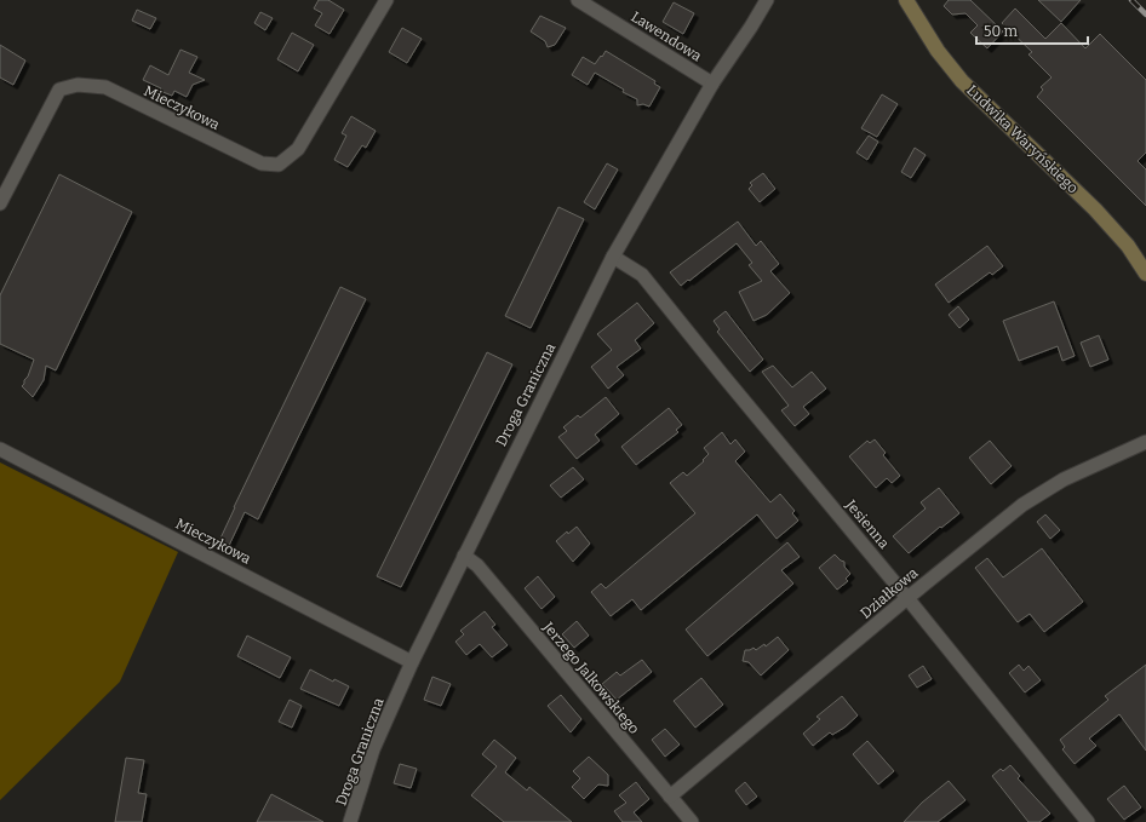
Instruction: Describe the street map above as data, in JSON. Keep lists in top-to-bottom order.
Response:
{
  "streets": {
    "street": [
      "Lawendowa",
      "Mieczykowa",
      "Ludwika Waryńskiego",
      "Droga Graniczna",
      "Jesienna",
      "Działkowa",
      "Jerzego Jalkowskiego"
    ]
  },
  "crossings": [
    ["Lawendowa", "Droga Graniczna"],
    ["Mieczykowa", "Droga Graniczna"],
    ["Droga Graniczna", "Jesienna"],
    ["Droga Graniczna", "Jerzego Jalkowskiego"],
    ["Jesienna", "Działkowa"],
    ["Działkowa", "Jerzego Jalkowskiego"]
  ],
  "scale_bar": "50 m"
}
